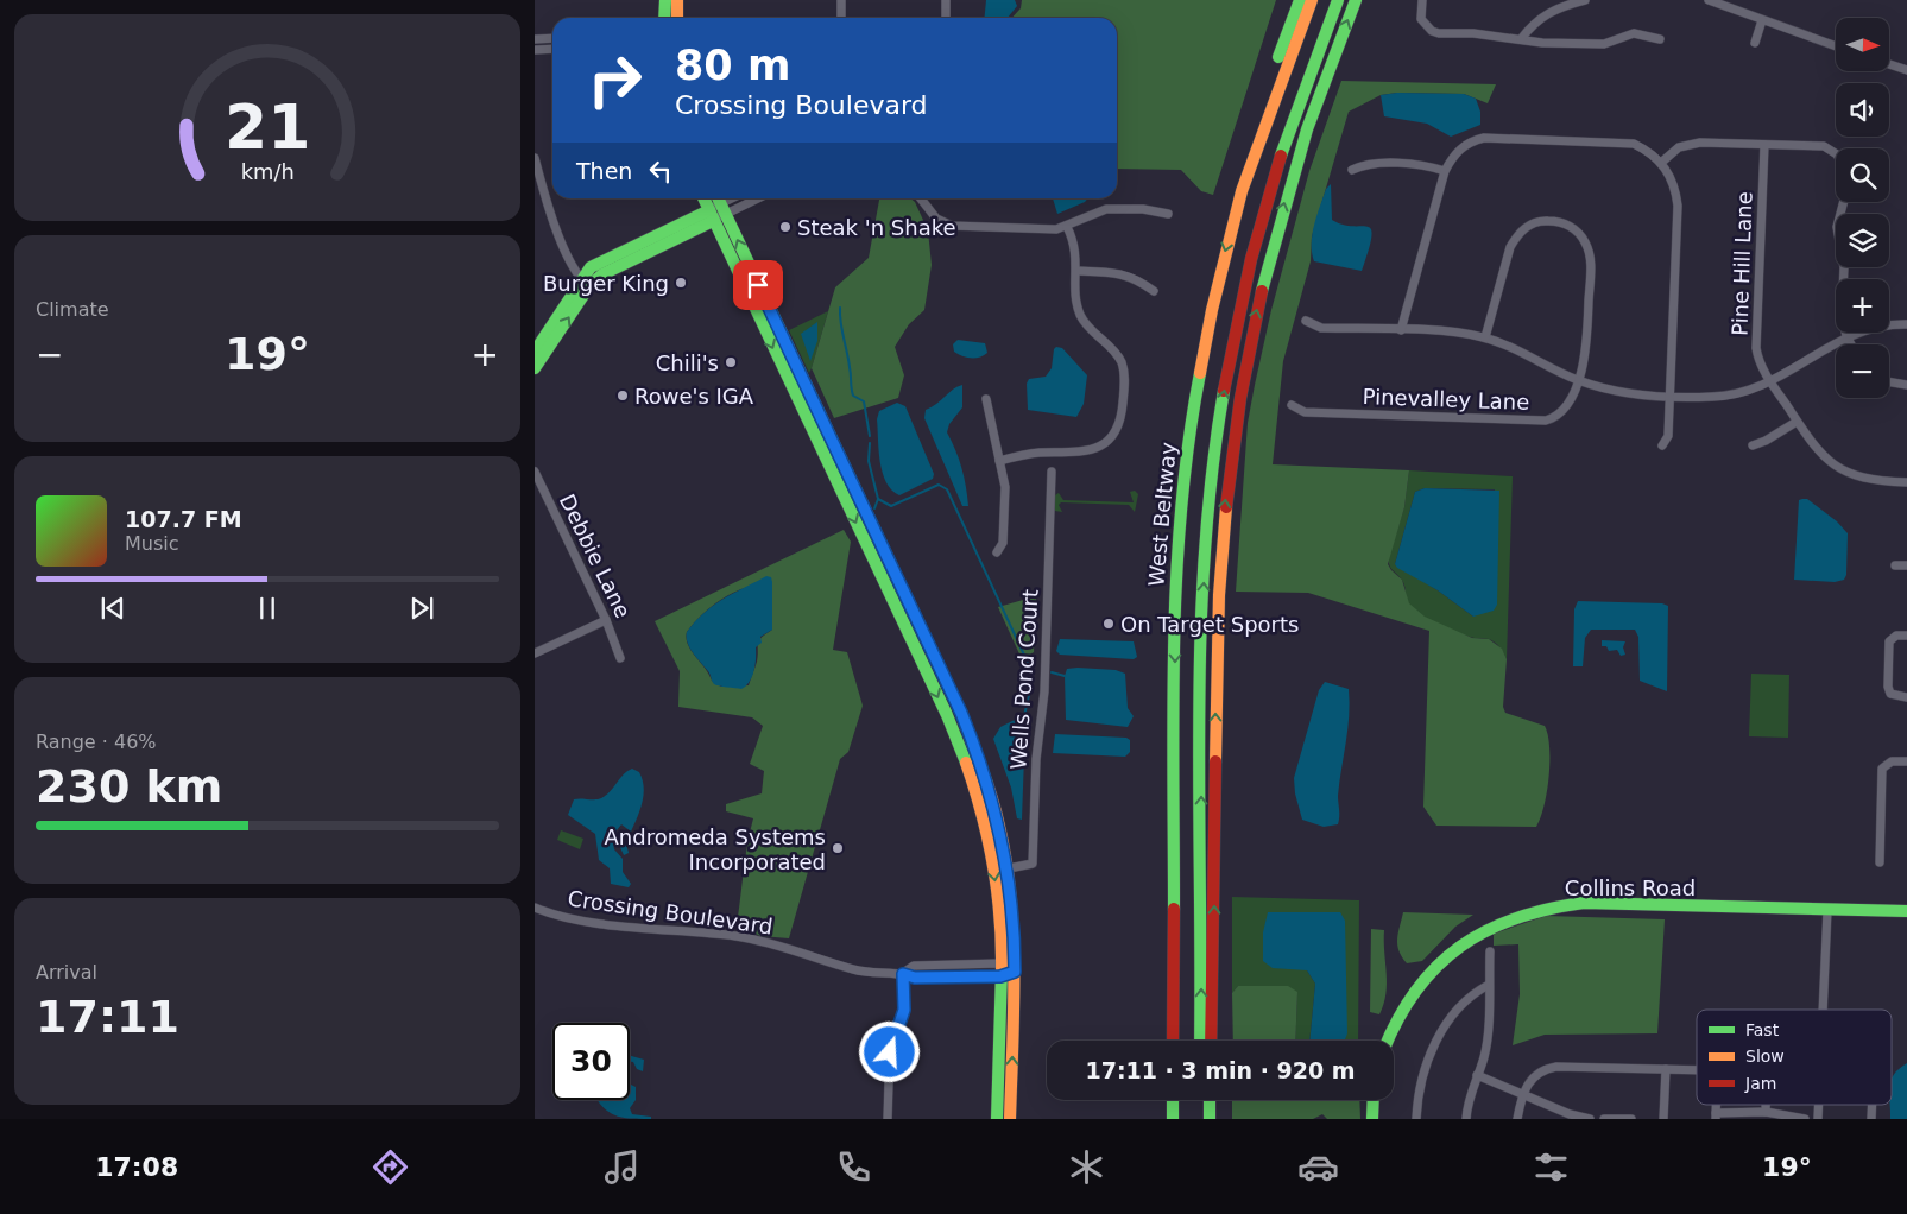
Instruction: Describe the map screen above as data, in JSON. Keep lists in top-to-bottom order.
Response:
{
  "streets": {
    "main road": ["West Beltway", "Collins Road"],
    "street": [
      "Pine Hill Lane",
      "Pinevalley Lane",
      "Debbie Lane",
      "Wells Pond Court",
      "Crossing Boulevard"
    ]
  },
  "places": [
    "Steak 'n Shake",
    "Burger King",
    "Chili's",
    "Rowe's IGA",
    "On Target Sports",
    "Andromeda Systems Incorporated"
  ],
  "legend": ["Fast", "Slow", "Jam"],
  "north": "right",
  "page": {
    "map_buttons": ["+", "−"],
    "turn": ["80 m", "Crossing Boulevard"],
    "then": "Then",
    "tile": [
      "Climate",
      ["Range · 46%", "230 km"],
      ["Arrival", "17:11"]
    ],
    "heat": ["−", "19°", "+"],
    "song": ["107.7 FM", "Music"],
    "limit": "30",
    "trip": "17:11 · 3 min · 920 m",
    "tabs": ["17:08", "19°"],
    "gauge": ["21", "km/h"]
  }
}
